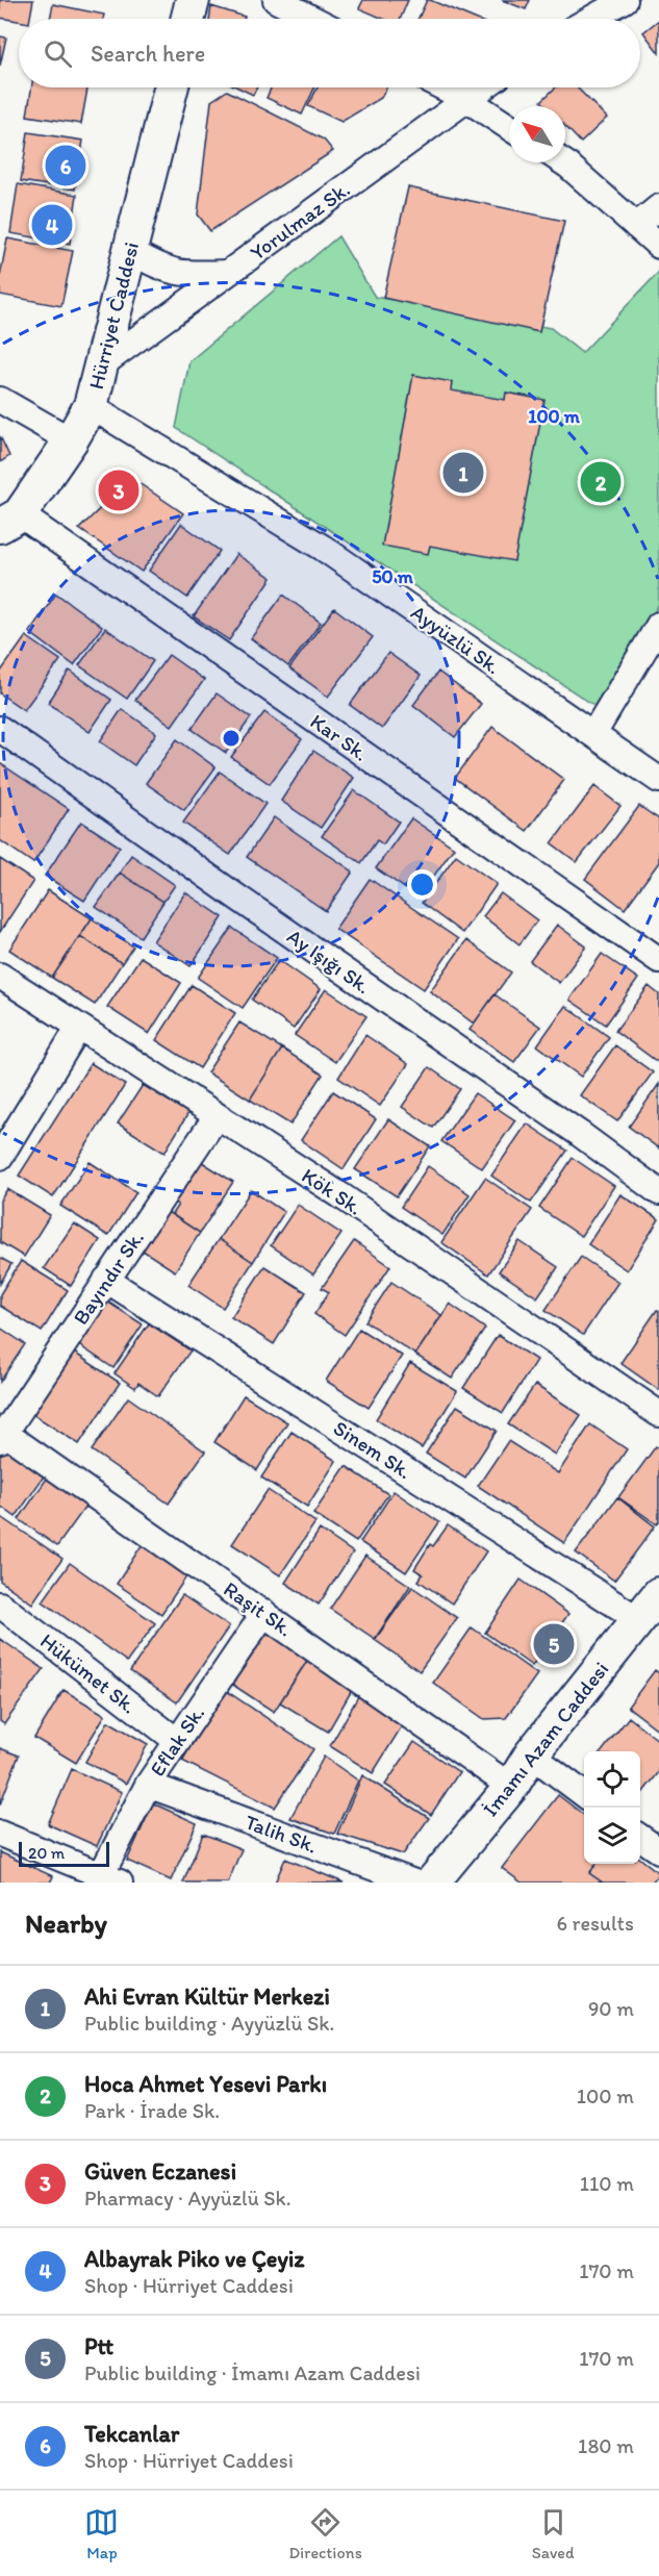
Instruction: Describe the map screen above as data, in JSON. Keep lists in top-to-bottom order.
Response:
{
  "streets": {
    "street": [
      "Yorulmaz Sk.",
      "Hürriyet Caddesi",
      "Ayyüzlü Sk.",
      "Kar Sk.",
      "Ay Işığı Sk.",
      "Kök Sk.",
      "Bayındır Sk.",
      "Sinem Sk.",
      "Raşit Sk.",
      "Hükümet Sk.",
      "İmamı Azam Caddesi",
      "Eflak Sk.",
      "Talih Sk."
    ]
  },
  "crossings": [
    ["Yorulmaz Sk.", "Hürriyet Caddesi"],
    ["Hürriyet Caddesi", "Ayyüzlü Sk."],
    ["Hürriyet Caddesi", "Kar Sk."],
    ["Kök Sk.", "Bayındır Sk."],
    ["Bayındır Sk.", "Sinem Sk."],
    ["Bayındır Sk.", "Raşit Sk."],
    ["Sinem Sk.", "İmamı Azam Caddesi"],
    ["Raşit Sk.", "İmamı Azam Caddesi"],
    ["Raşit Sk.", "Eflak Sk."],
    ["Hükümet Sk.", "Eflak Sk."],
    ["Eflak Sk.", "Talih Sk."]
  ],
  "scale_bar": "20 m",
  "north": "top left",
  "page": {
    "search": "Search here",
    "pins": [
      "6",
      "4",
      "1",
      "2",
      "3",
      "5"
    ],
    "scale": "20 m",
    "heading": ["Nearby", "6 results"],
    "list": [
      {
        "mark": "1",
        "name": "Ahi Evran Kültür Merkezi",
        "note": "Public building · Ayyüzlü Sk.",
        "value": "90 m"
      },
      {
        "mark": "2",
        "name": "Hoca Ahmet Yesevi Parkı",
        "note": "Park · İrade Sk.",
        "value": "100 m"
      },
      {
        "mark": "3",
        "name": "Güven Eczanesi",
        "note": "Pharmacy · Ayyüzlü Sk.",
        "value": "110 m"
      },
      {
        "mark": "4",
        "name": "Albayrak Piko ve Çeyiz",
        "note": "Shop · Hürriyet Caddesi",
        "value": "170 m"
      },
      {
        "mark": "5",
        "name": "Ptt",
        "note": "Public building · İmamı Azam Caddesi",
        "value": "170 m"
      },
      {
        "mark": "6",
        "name": "Tekcanlar",
        "note": "Shop · Hürriyet Caddesi",
        "value": "180 m"
      }
    ],
    "nav": ["Map", "Directions", "Saved"]
  },
  "rings": ["100 m", "50 m"]
}
